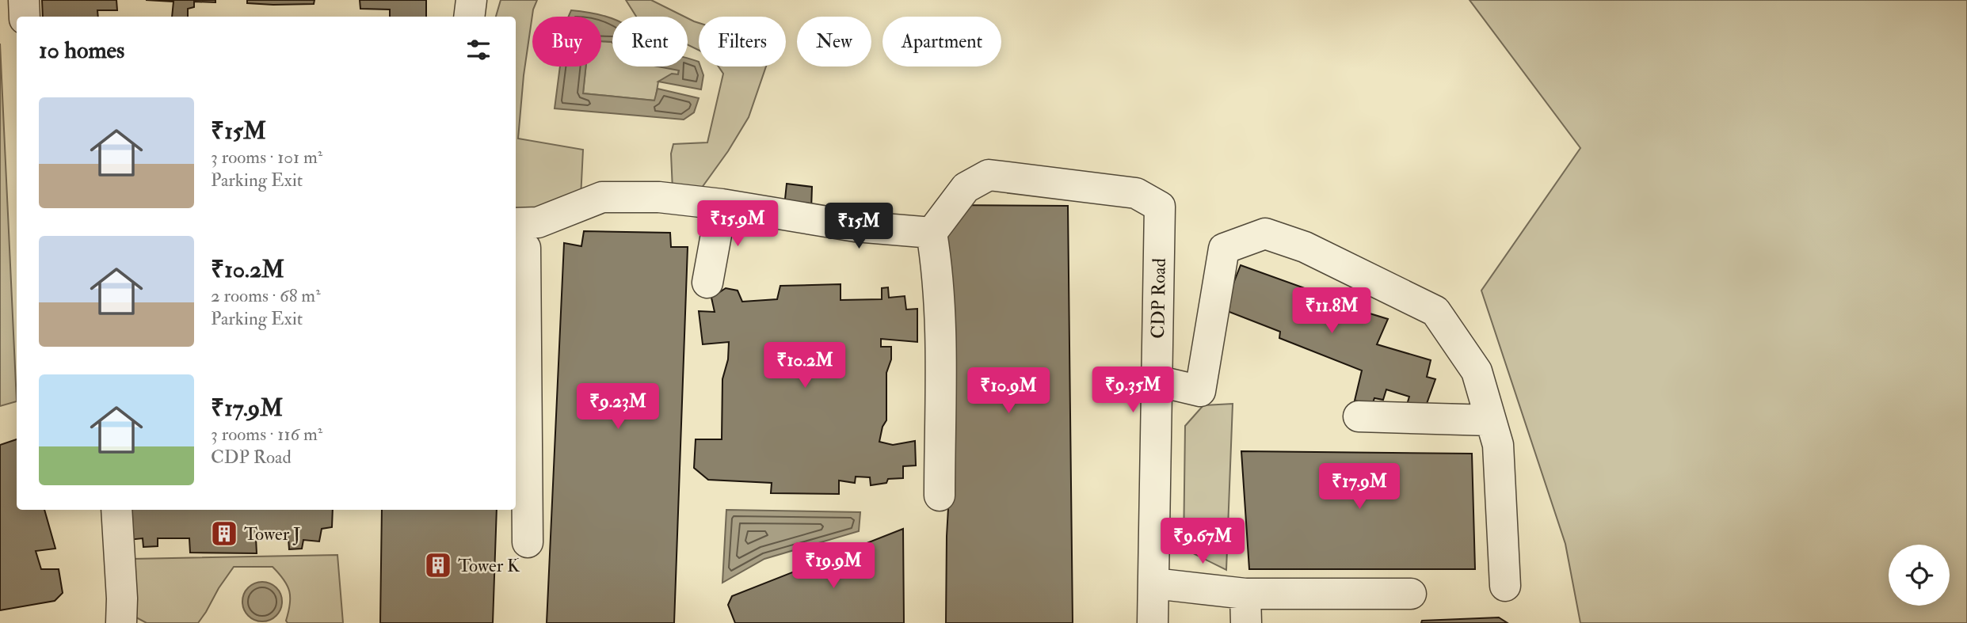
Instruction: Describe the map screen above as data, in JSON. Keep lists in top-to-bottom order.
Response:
{
  "streets": {
    "street": ["CDP Road"]
  },
  "places": {
    "building": ["Tower J", "Tower K"]
  },
  "page": {
    "chip": [
      "Buy",
      "Rent",
      "Filters",
      "New",
      "Apartment"
    ],
    "heading": "10 homes",
    "list": [
      {
        "name": "₹15M",
        "note": "3 rooms · 101 m² · Parking Exit"
      },
      {
        "name": "₹10.2M",
        "note": "2 rooms · 68 m² · Parking Exit"
      },
      {
        "name": "₹17.9M",
        "note": "3 rooms · 116 m² · CDP Road"
      }
    ],
    "price": [
      "₹15.9M",
      "₹15M",
      "₹11.8M",
      "₹10.2M",
      "₹9.35M",
      "₹10.9M",
      "₹9.23M",
      "₹17.9M",
      "₹9.67M",
      "₹19.9M"
    ]
  }
}
